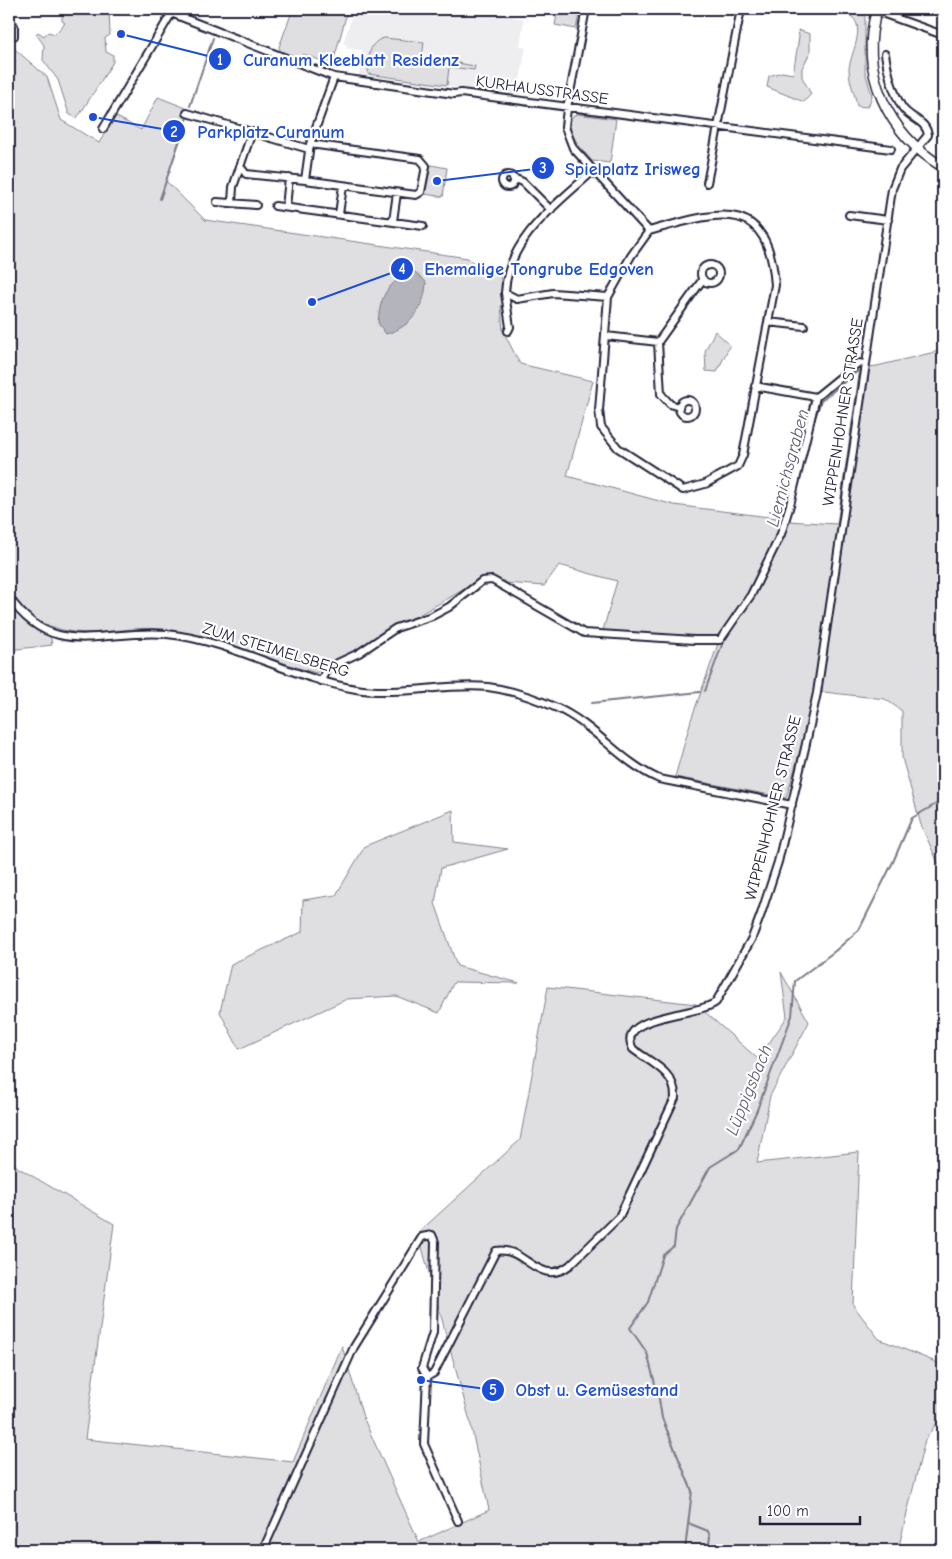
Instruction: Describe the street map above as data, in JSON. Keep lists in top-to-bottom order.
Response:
{
  "streets": {
    "street": ["KURHAUSSTRASSE", "WIPPENHOHNER STRASSE", "ZUM STEIMELSBERG"]
  },
  "crossings": [
    ["WIPPENHOHNER STRASSE", "ZUM STEIMELSBERG"]
  ],
  "water": ["Liemichsgraben", "Lüppigsbach"],
  "places": [
    "Curanum Kleeblatt Residenz",
    "Parkplatz Curanum",
    "Spielplatz Irisweg",
    "Ehemalige Tongrube Edgoven",
    "Obst u. Gemüsestand"
  ],
  "scale_bar": "100 m"
}
